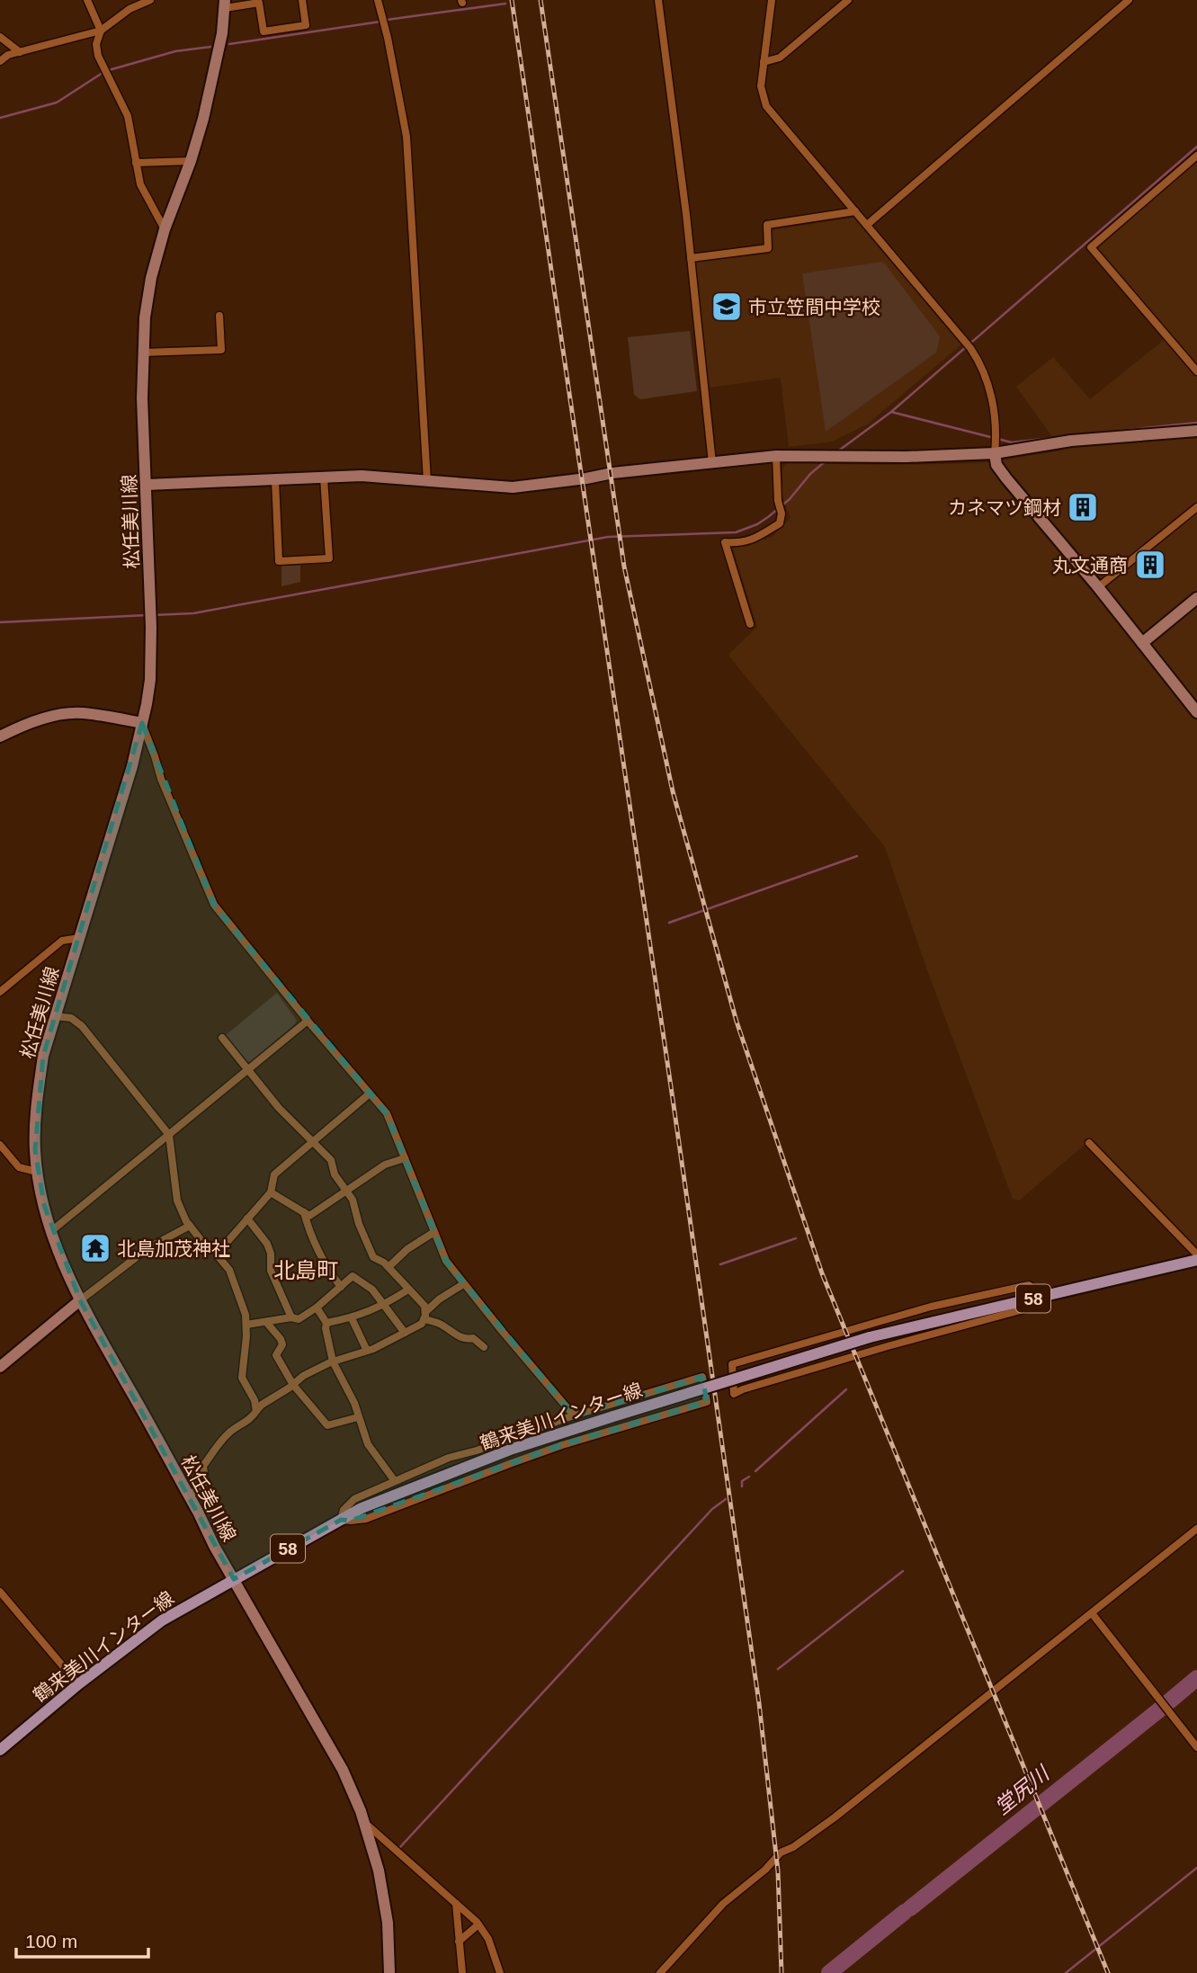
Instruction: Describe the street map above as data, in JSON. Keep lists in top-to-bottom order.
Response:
{
  "streets": {
    "main road": ["松任美川線", "58", "鶴来美川インター線"]
  },
  "crossings": [
    ["松任美川線", "鶴来美川インター線"]
  ],
  "districts": ["北島町"],
  "water": ["堂尻川"],
  "places": {
    "school or university": ["市立笠間中学校"],
    "building": ["カネマツ鋼材", "丸文通商"],
    "temple": ["北島加茂神社"]
  },
  "scale_bar": "100 m"
}
